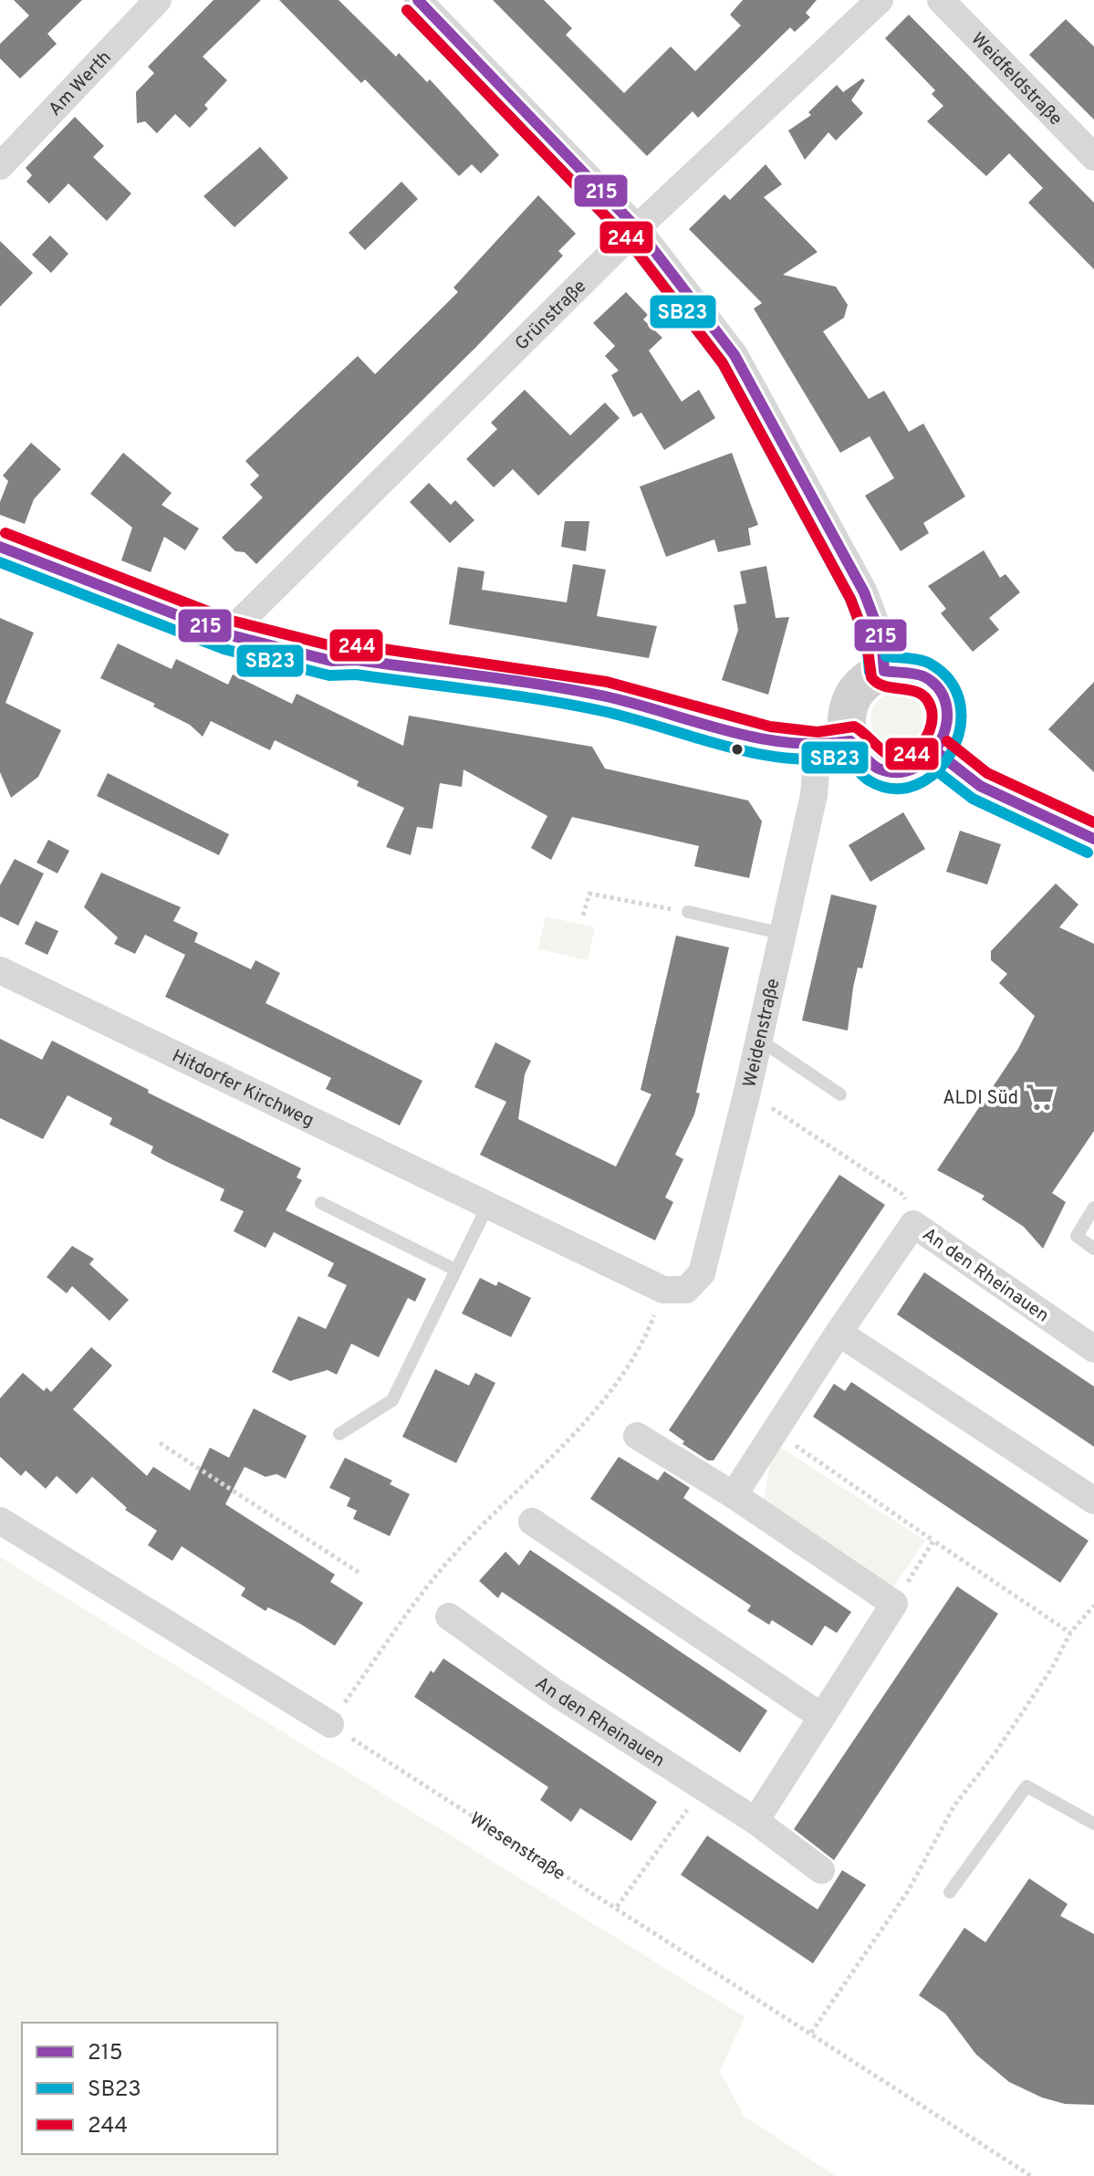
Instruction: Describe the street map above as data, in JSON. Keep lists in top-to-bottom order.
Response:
{
  "streets": {
    "street": [
      "Weidfeldstraße",
      "Am Werth",
      "Grünstraße",
      "Weidenstraße",
      "Hitdorfer Kirchweg",
      "An den Rheinauen"
    ],
    "path": ["Wiesenstraße"]
  },
  "crossings": [
    ["Weidenstraße", "Hitdorfer Kirchweg"]
  ],
  "places": {
    "supermarket": ["ALDI Süd"]
  },
  "lines": ["transit line 215", "transit line SB23", "transit line 244"],
  "legend": ["215", "SB23", "244"]
}
